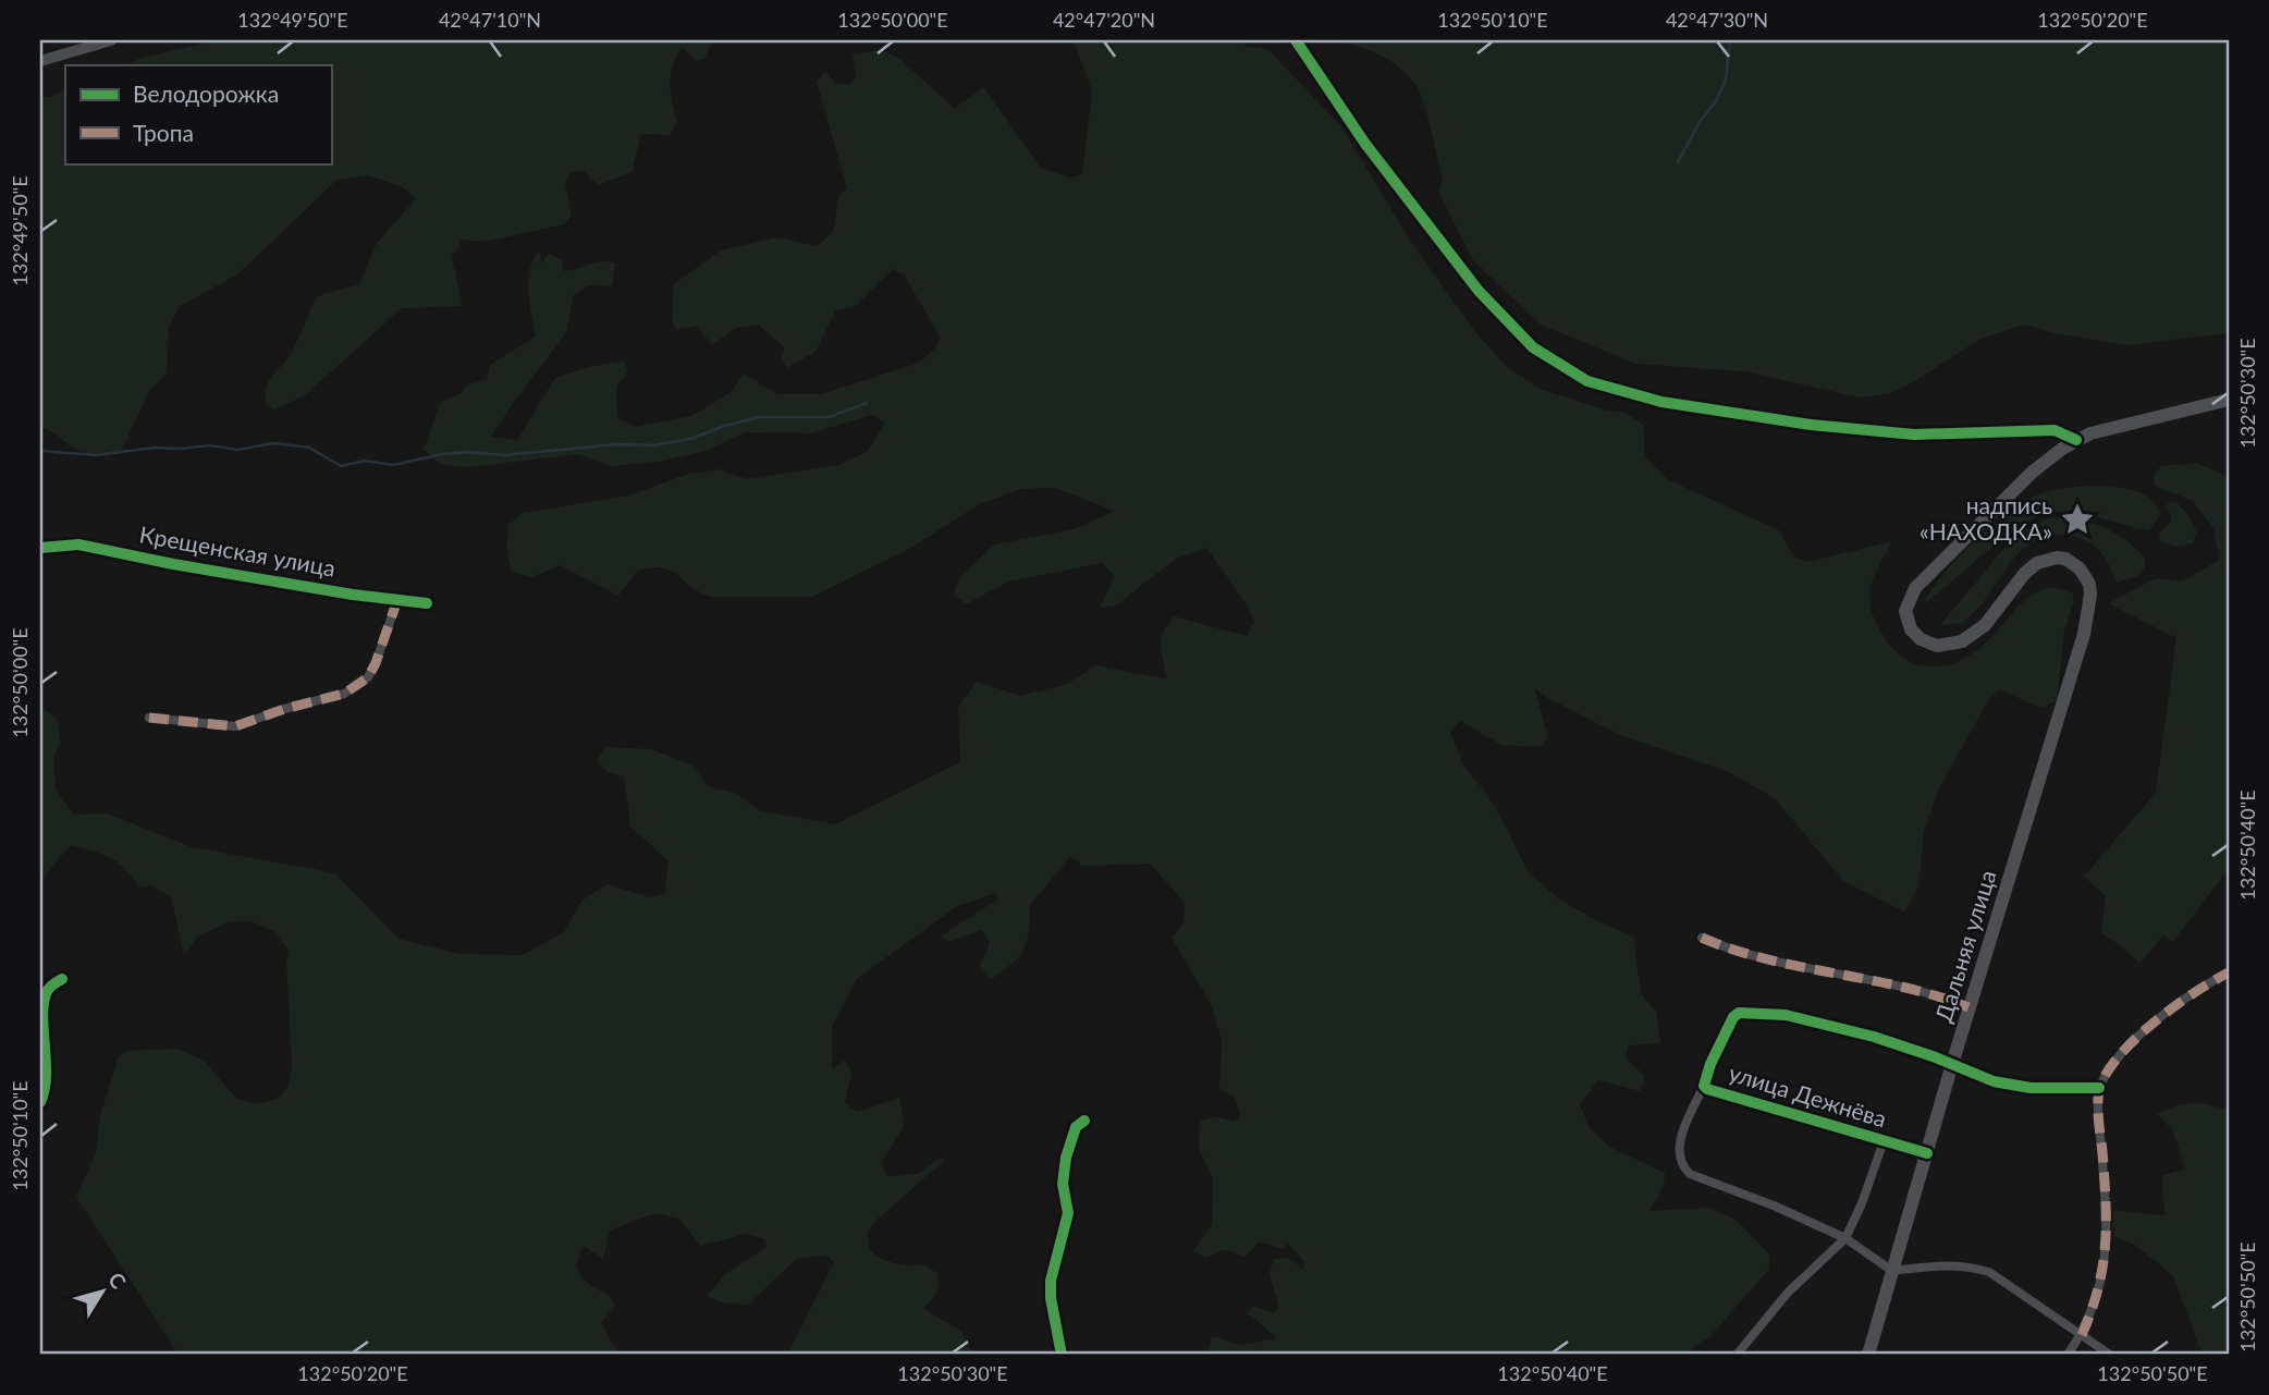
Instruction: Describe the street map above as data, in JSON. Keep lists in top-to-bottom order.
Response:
{
  "streets": {
    "main road": ["Дальняя улица"],
    "street": ["Крещенская улица", "улица Дежнёва"]
  },
  "crossings": [
    ["Дальняя улица", "улица Дежнёва"]
  ],
  "places": {
    "place": ["надпись «НАХОДКА»"]
  },
  "legend": ["Велодорожка", "Тропа"],
  "north": "top right",
  "coordinates": [
    "132°49'50\"E",
    "42°47'10\"N",
    "132°50'00\"E",
    "42°47'20\"N",
    "132°50'10\"E",
    "42°47'30\"N",
    "132°50'20\"E",
    "132°50'30\"E",
    "132°50'40\"E",
    "132°50'50\"E"
  ]
}
